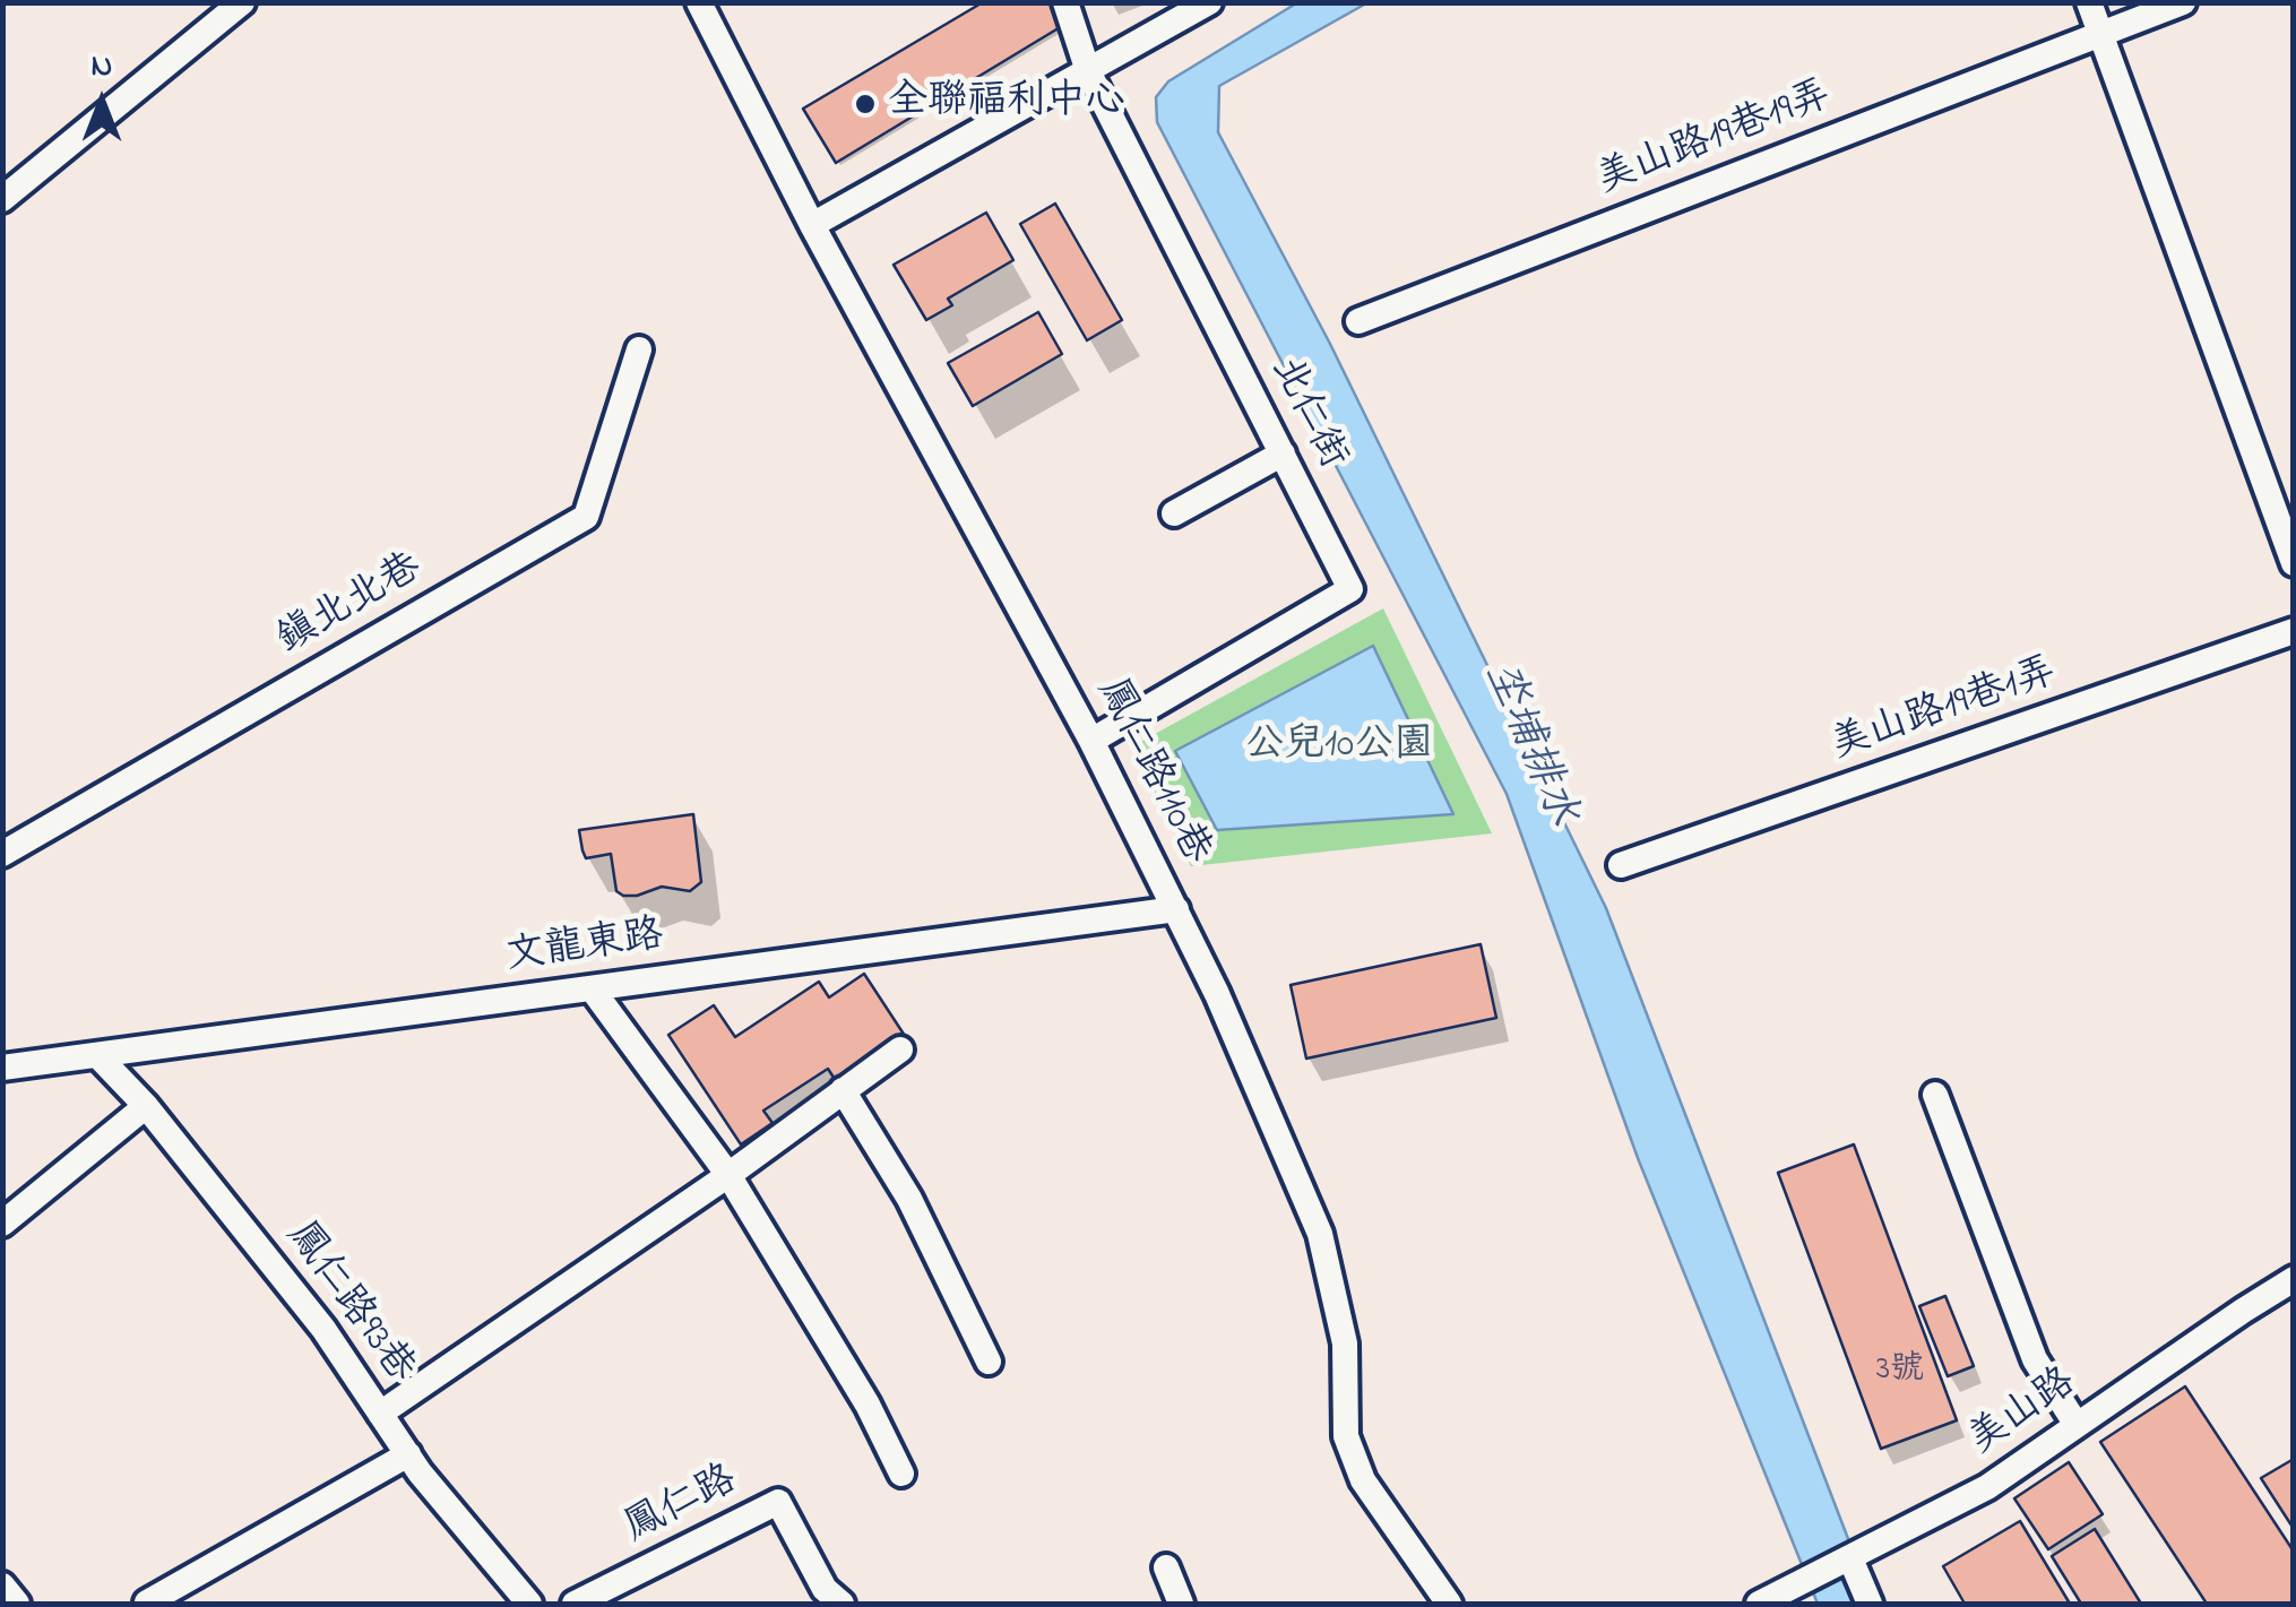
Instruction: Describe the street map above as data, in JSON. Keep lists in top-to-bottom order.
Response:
{
  "streets": {
    "street": [
      "美山路19巷19弄",
      "北仁街",
      "鎮北北巷",
      "美山路19巷1弄",
      "鳳仁路110巷",
      "文龍東路",
      "鳳仁路93巷",
      "美山路",
      "鳳仁路"
    ]
  },
  "crossings": [
    ["北仁街", "鳳仁路110巷"],
    ["鳳仁路110巷", "文龍東路"],
    ["文龍東路", "鳳仁路93巷"]
  ],
  "water": ["坔埔排水"],
  "parks": ["公兒10公園"],
  "places": ["全聯福利中心"],
  "house_numbers": ["3號"],
  "north": "top"
}
